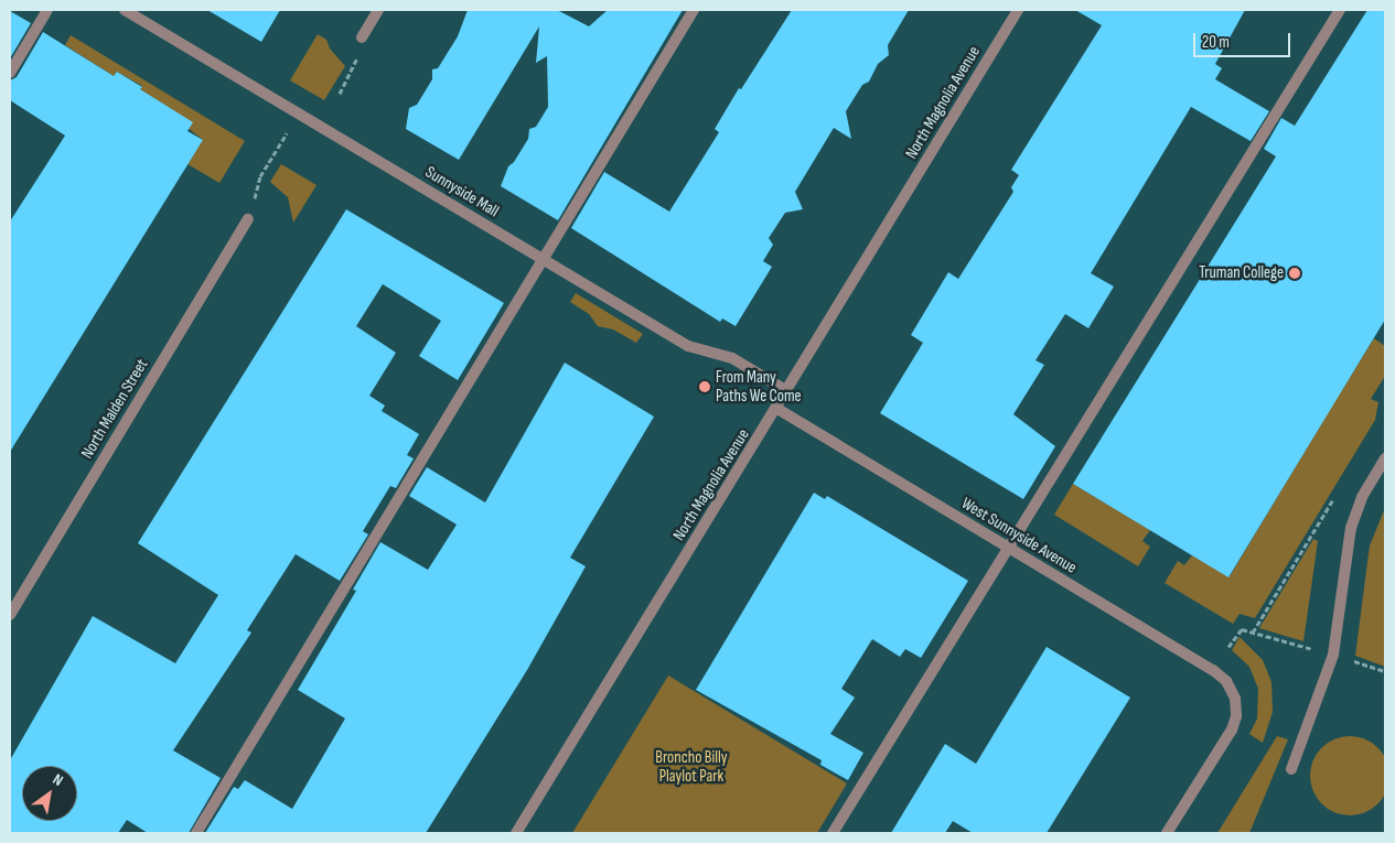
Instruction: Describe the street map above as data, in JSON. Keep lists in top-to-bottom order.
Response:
{
  "streets": {
    "street": [
      "North Magnolia Avenue",
      "Sunnyside Mall",
      "North Malden Street",
      "West Sunnyside Avenue"
    ]
  },
  "crossings": [
    ["North Magnolia Avenue", "Sunnyside Mall"],
    ["North Magnolia Avenue", "West Sunnyside Avenue"]
  ],
  "parks": ["Broncho Billy Playlot Park"],
  "places": ["Truman College", "From Many Paths We Come"],
  "scale_bar": "20 m",
  "north": "top right"
}
